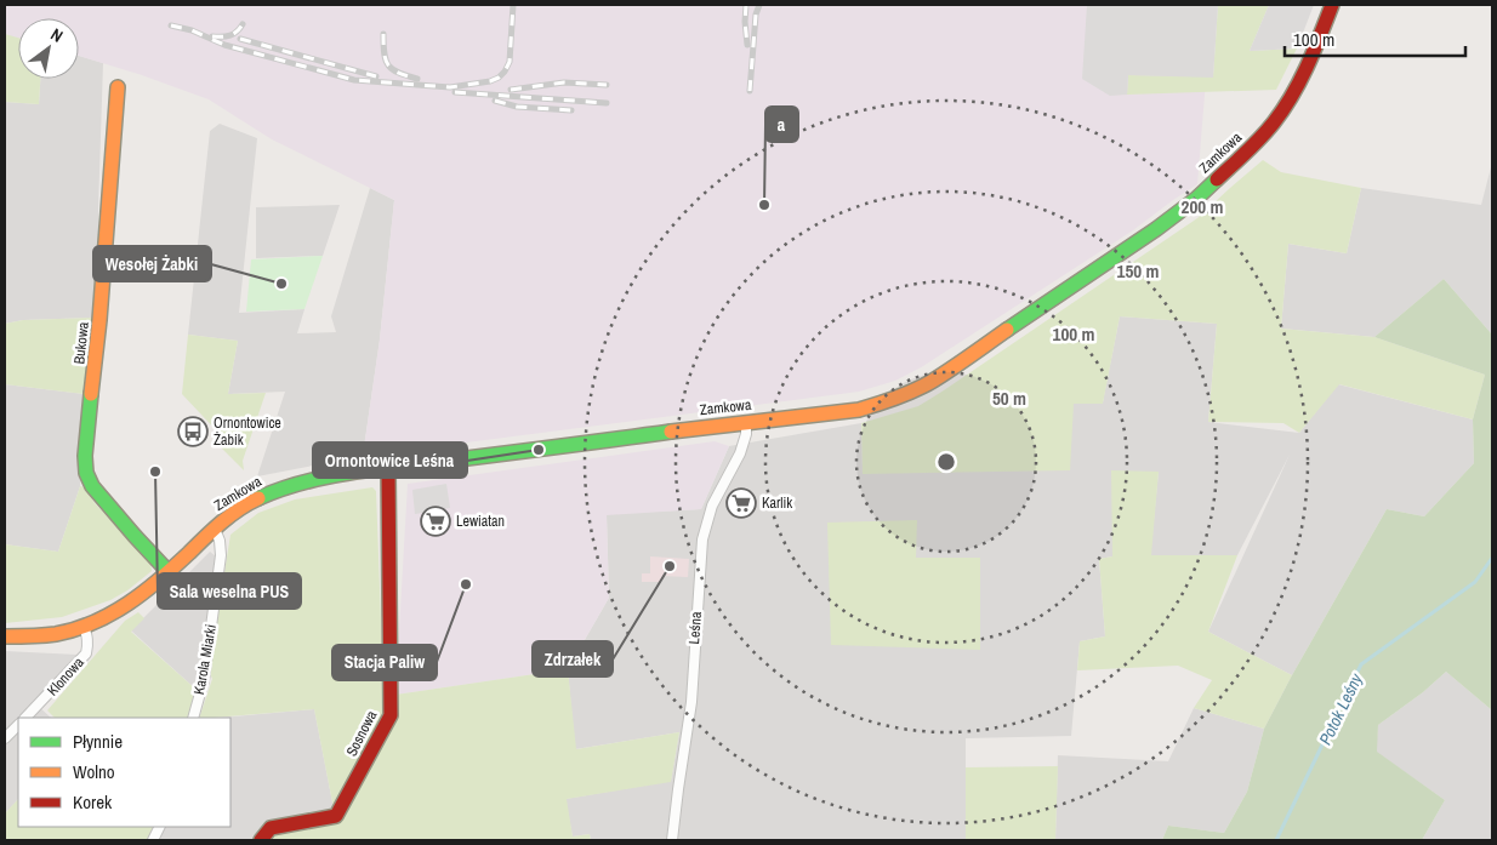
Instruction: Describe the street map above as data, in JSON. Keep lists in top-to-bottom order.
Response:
{
  "streets": {
    "street": [
      "Zamkowa",
      "Bukowa",
      "Leśna",
      "Karola Miarki",
      "Klonowa",
      "Sosnowa"
    ]
  },
  "crossings": [
    ["Zamkowa", "Bukowa"],
    ["Zamkowa", "Leśna"],
    ["Zamkowa", "Karola Miarki"],
    ["Zamkowa", "Klonowa"],
    ["Zamkowa", "Sosnowa"]
  ],
  "water": ["Potok Leśny"],
  "places": {
    "other": [
      "a",
      "Wesołej Żabki",
      "Ornontowice Leśna",
      "Sala weselna PUS",
      "Zdrzałek",
      "Stacja Paliw"
    ],
    "bus stop": ["Ornontowice Żabik"],
    "supermarket": ["Karlik", "Lewiatan"]
  },
  "legend": ["Płynnie", "Wolno", "Korek"],
  "scale_bar": "100 m",
  "north": "top right",
  "rings": [
    "200 m",
    "150 m",
    "100 m",
    "50 m"
  ]
}
